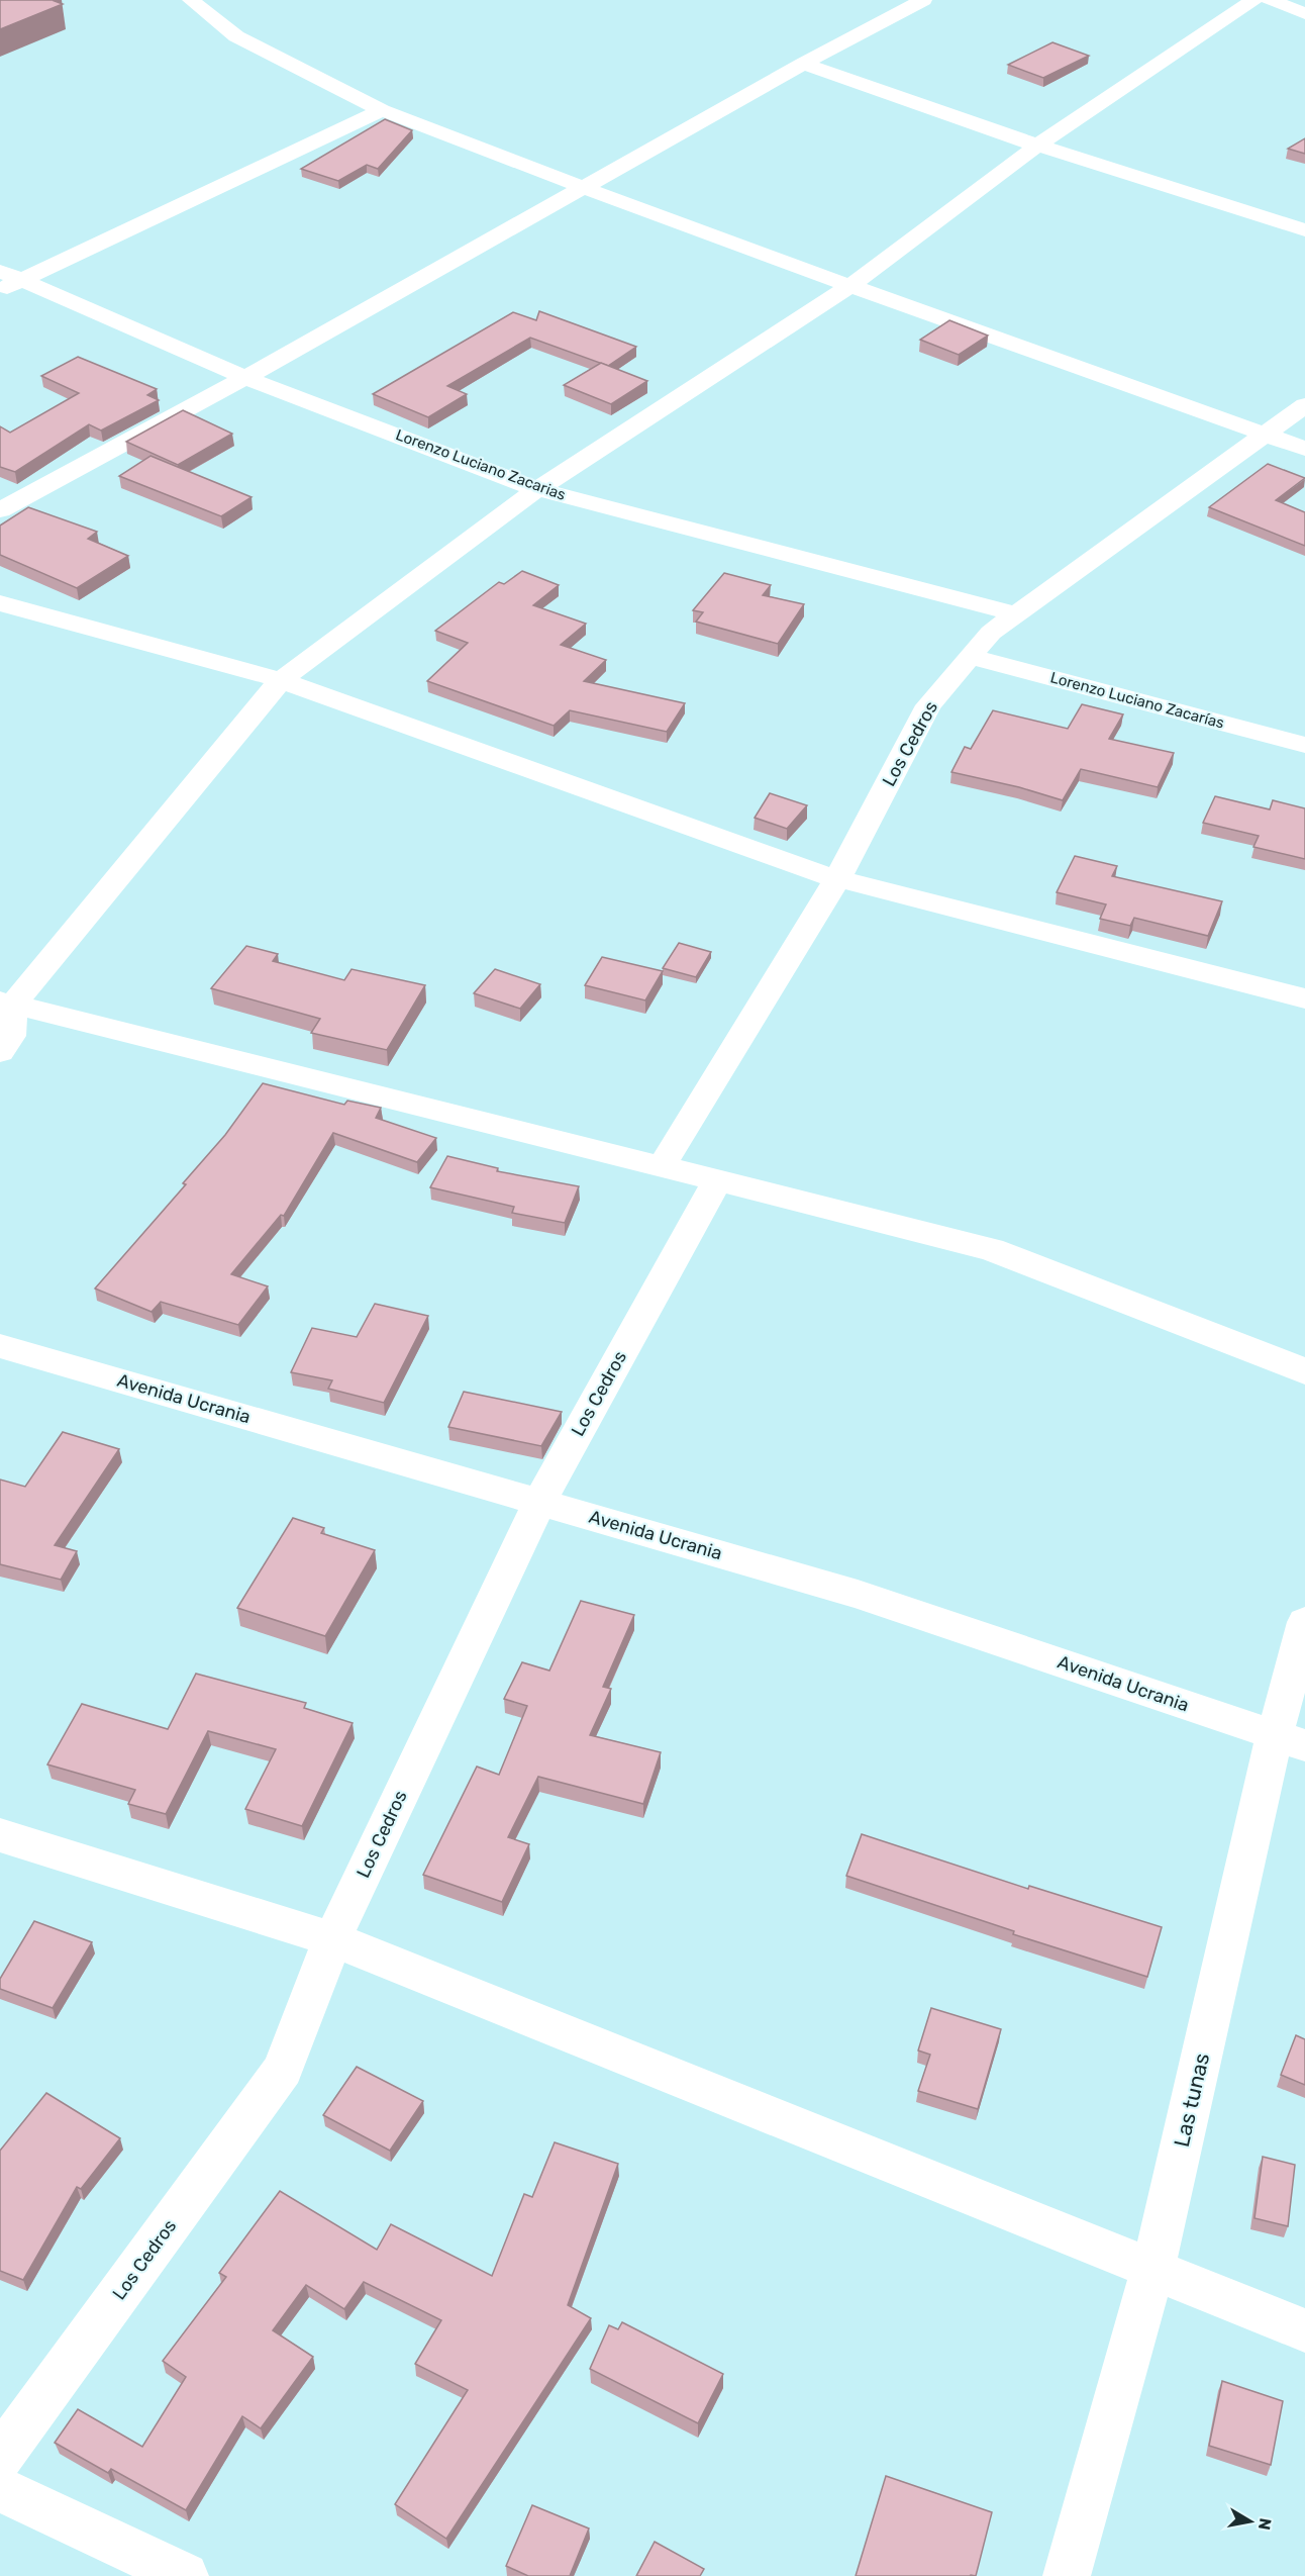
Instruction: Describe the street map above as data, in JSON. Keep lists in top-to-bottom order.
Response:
{
  "streets": {
    "street": [
      "Lorenzo Luciano Zacarias",
      "Lorenzo Luciano Zacarías",
      "Los Cedros",
      "Avenida Ucrania",
      "Las tunas"
    ]
  },
  "crossings": [
    ["Lorenzo Luciano Zacarias", "Los Cedros"],
    ["Lorenzo Luciano Zacarías", "Los Cedros"],
    ["Los Cedros", "Avenida Ucrania"],
    ["Avenida Ucrania", "Las tunas"]
  ],
  "north": "right"
}
